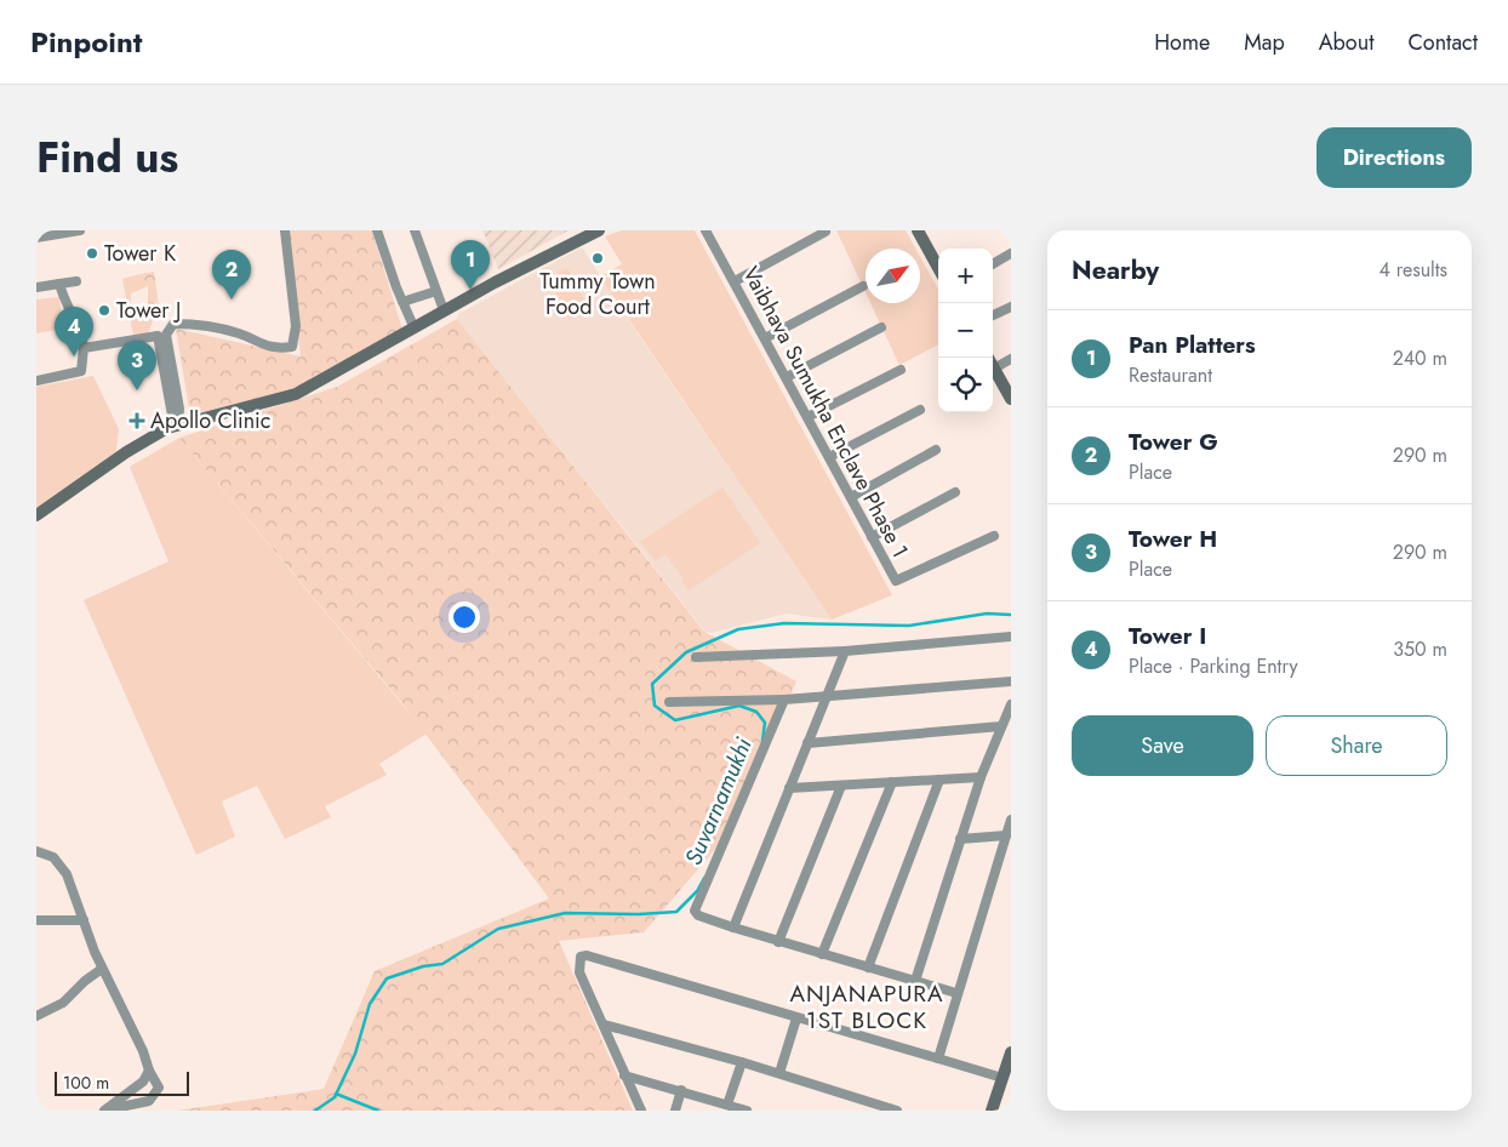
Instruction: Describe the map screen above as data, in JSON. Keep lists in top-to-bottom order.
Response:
{
  "streets": {
    "street": ["Vaibhava Sumukha Enclave Phase 1"]
  },
  "districts": ["ANJANAPURA 1ST BLOCK"],
  "water": ["Suvarnamukhi"],
  "places": {
    "other": ["Tower K", "Tummy Town Food Court", "Tower J"],
    "health": ["Apollo Clinic"]
  },
  "scale_bar": "100 m",
  "north": "top right",
  "page": {
    "header": "Pinpoint",
    "nav": [
      "Home",
      "Map",
      "About",
      "Contact"
    ],
    "title": "Find us",
    "buttons": [
      "Directions",
      ["Save", "Share"]
    ],
    "heading": ["Nearby", "4 results"],
    "pins": [
      "1",
      "2",
      "4",
      "3"
    ],
    "map_buttons": ["+", "−"],
    "list": [
      {
        "mark": "1",
        "name": "Pan Platters",
        "note": "Restaurant",
        "value": "240 m"
      },
      {
        "mark": "2",
        "name": "Tower G",
        "note": "Place",
        "value": "290 m"
      },
      {
        "mark": "3",
        "name": "Tower H",
        "note": "Place",
        "value": "290 m"
      },
      {
        "mark": "4",
        "name": "Tower I",
        "note": "Place · Parking Entry",
        "value": "350 m"
      }
    ],
    "scale": "100 m"
  }
}
